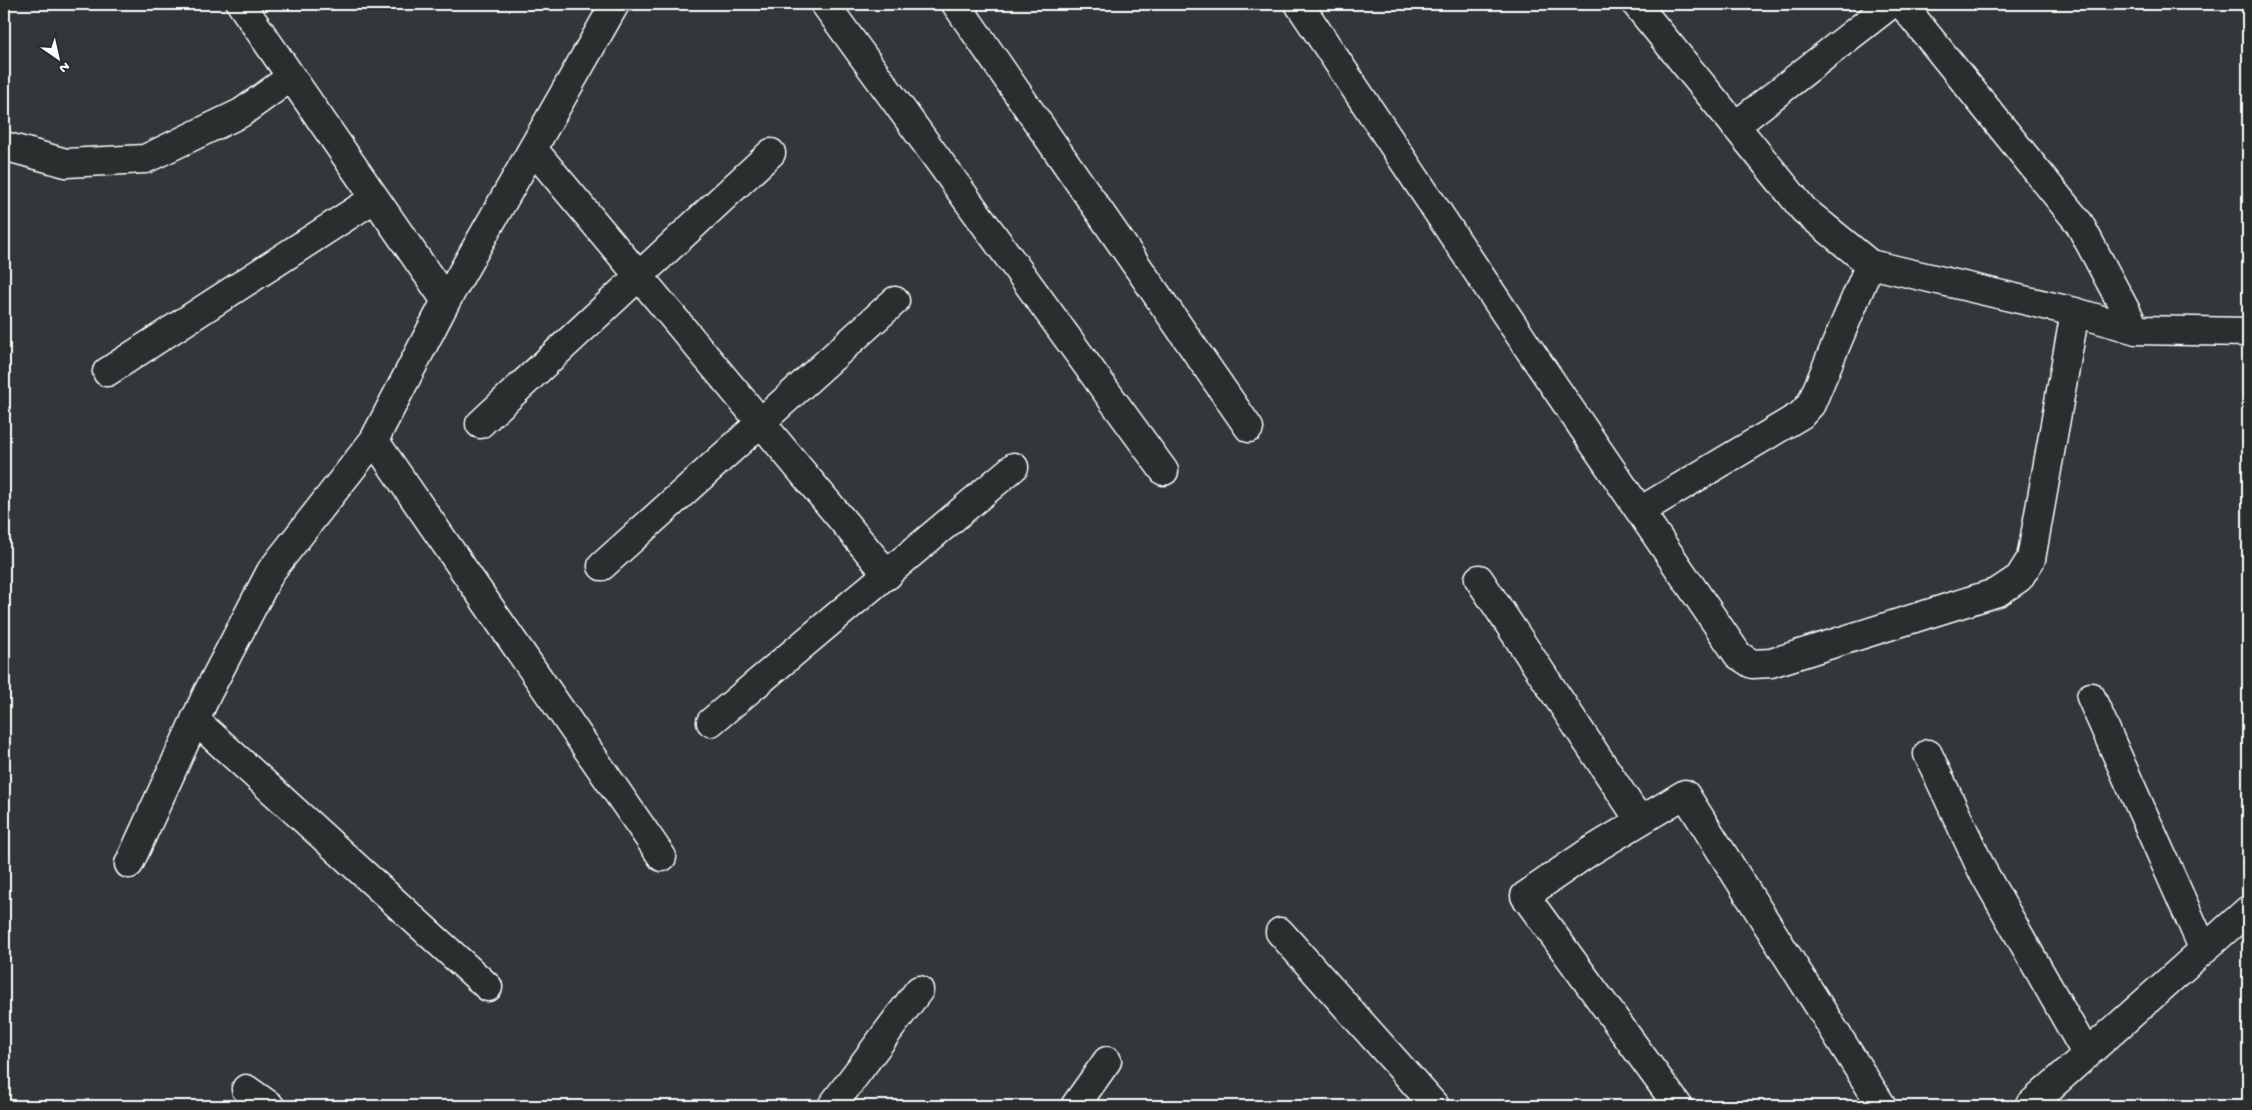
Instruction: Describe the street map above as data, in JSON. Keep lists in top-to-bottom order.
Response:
{
  "north": "bottom right"
}
